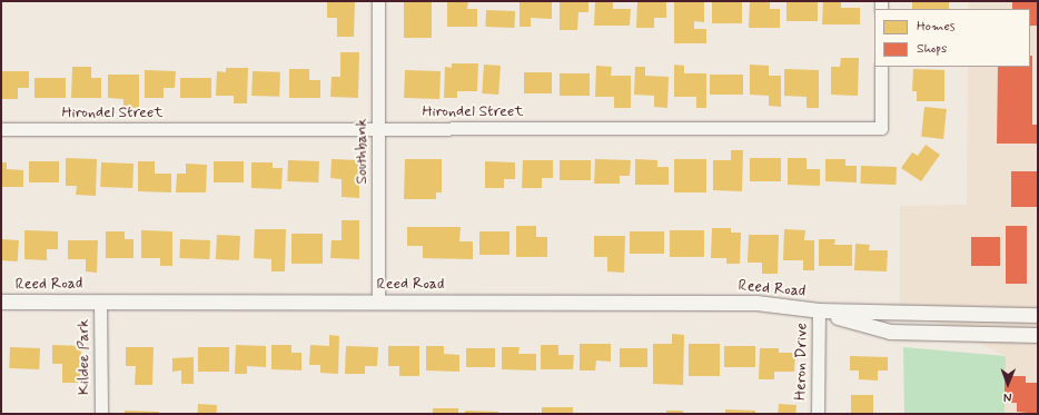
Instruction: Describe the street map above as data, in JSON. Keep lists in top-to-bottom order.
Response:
{
  "streets": {
    "street": [
      "Hirondel Street",
      "Southbank",
      "Reed Road",
      "Kildee Park",
      "Heron Drive"
    ]
  },
  "crossings": [
    ["Hirondel Street", "Southbank"],
    ["Southbank", "Reed Road"],
    ["Reed Road", "Kildee Park"],
    ["Reed Road", "Heron Drive"]
  ],
  "legend": ["Homes", "Shops"],
  "north": "bottom"
}
